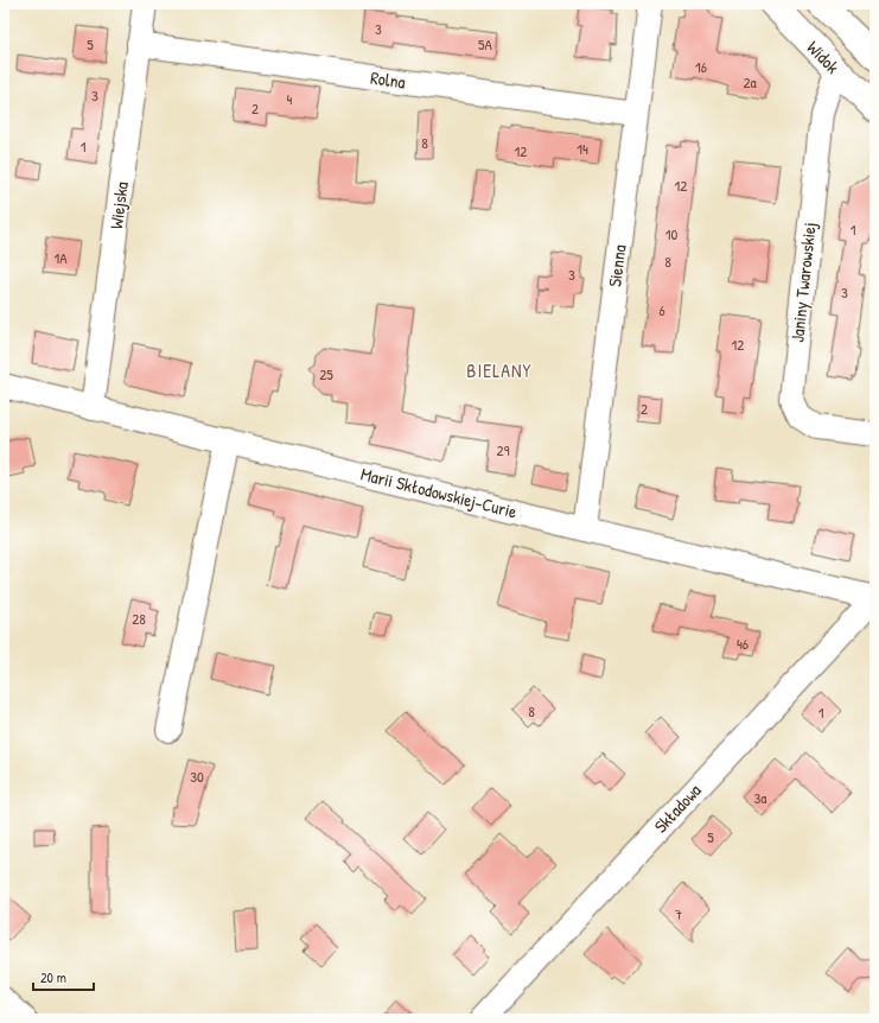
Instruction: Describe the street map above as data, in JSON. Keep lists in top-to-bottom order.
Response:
{
  "streets": {
    "main road": ["Widok"],
    "street": [
      "Rolna",
      "Wiejska",
      "Sienna",
      "Janiny Twarowskiej",
      "Marii Skłodowskiej-Curie",
      "Składowa"
    ]
  },
  "crossings": [
    ["Widok", "Janiny Twarowskiej"],
    ["Rolna", "Wiejska"],
    ["Rolna", "Sienna"],
    ["Wiejska", "Marii Skłodowskiej-Curie"],
    ["Sienna", "Marii Skłodowskiej-Curie"],
    ["Marii Skłodowskiej-Curie", "Składowa"]
  ],
  "districts": ["BIELANY"],
  "house_numbers": [
    "3",
    "5",
    "5A",
    "16",
    "2a",
    "3",
    "4",
    "2",
    "8",
    "1",
    "14",
    "12",
    "12",
    "1",
    "10",
    "1A",
    "8",
    "3",
    "3",
    "6",
    "12",
    "25",
    "2",
    "29",
    "28",
    "46",
    "8",
    "1",
    "30",
    "3a",
    "5",
    "7"
  ],
  "scale_bar": "20 m"
}
